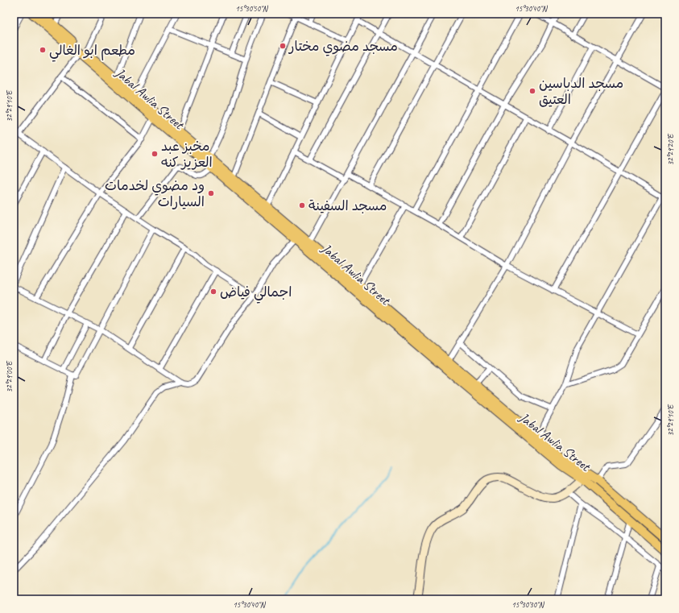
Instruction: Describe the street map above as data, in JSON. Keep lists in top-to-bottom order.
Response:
{
  "streets": {
    "main road": ["Jabal Awlia Street"]
  },
  "places": [
    "مسجد مضوي مختار",
    "مطعم ابو الغالي",
    "مسجد الدباسين العتيق",
    "مخبز عبد العزيز كنه",
    "ود مضوي لخدمات السيارات",
    "مسجد السفينة",
    "اجمالي فياض"
  ],
  "coordinates": [
    "15°30'50\"N",
    "15°30'40\"N",
    "32°29'10\"E",
    "32°29'20\"E",
    "32°29'00\"E",
    "15°30'30\"N"
  ]
}
